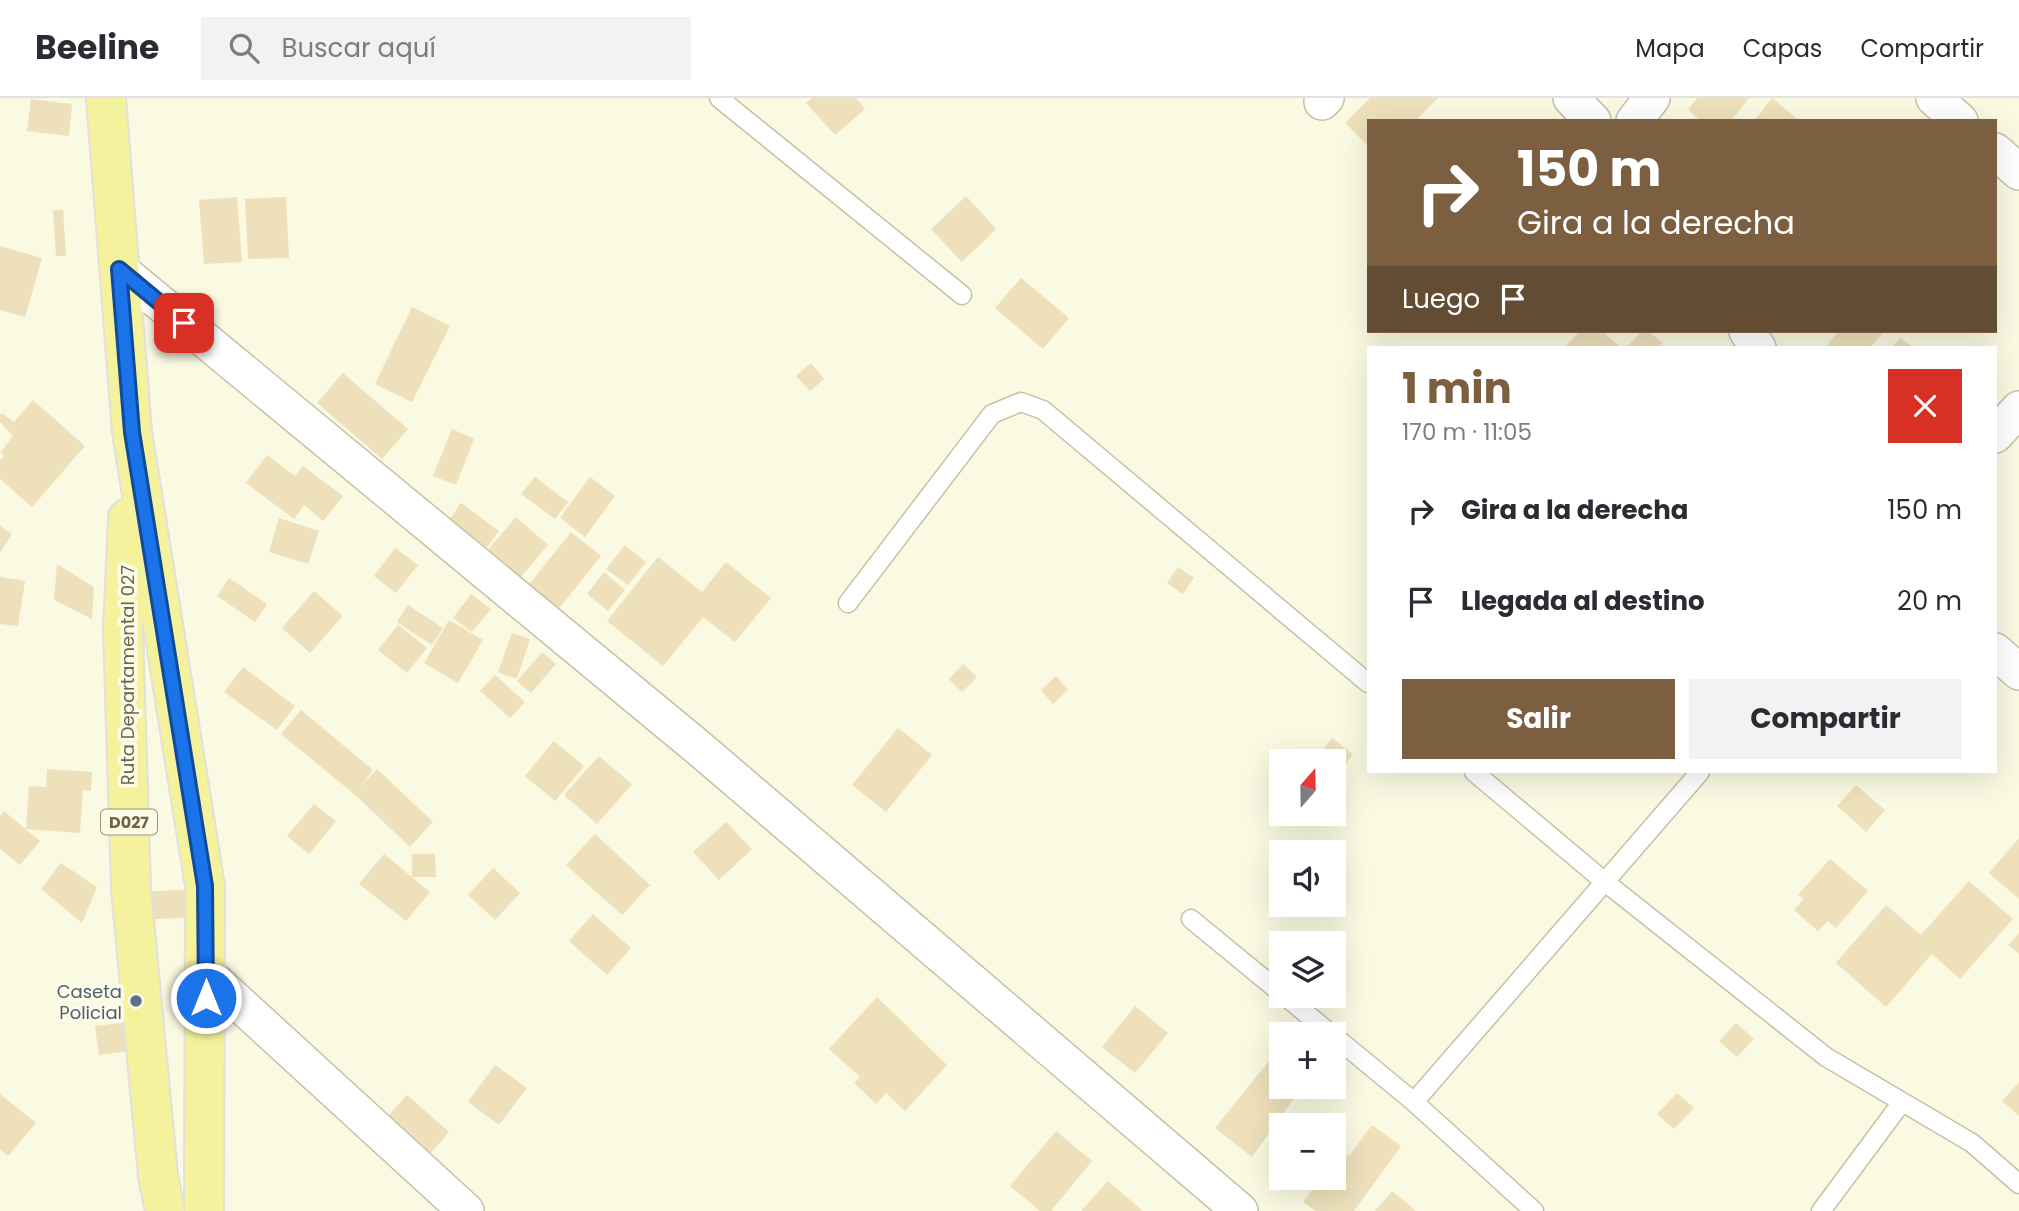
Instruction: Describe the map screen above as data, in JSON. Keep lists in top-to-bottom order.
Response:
{
  "streets": {
    "main road": ["Ruta Departamental 027", "D027"]
  },
  "places": ["Caseta Policial"],
  "north": "top",
  "page": {
    "header": "Beeline",
    "search": "Buscar aquí",
    "nav": ["Mapa", "Capas", "Compartir"],
    "turn": ["150 m", "Gira a la derecha"],
    "then": "Luego",
    "heading": ["1 min", "170 m · 11:05"],
    "list": [
      {
        "name": "Gira a la derecha",
        "value": "150 m"
      },
      {
        "name": "Llegada al destino",
        "value": "20 m"
      }
    ],
    "buttons": ["Salir", "Compartir"],
    "map_buttons": ["+", "−"]
  }
}
